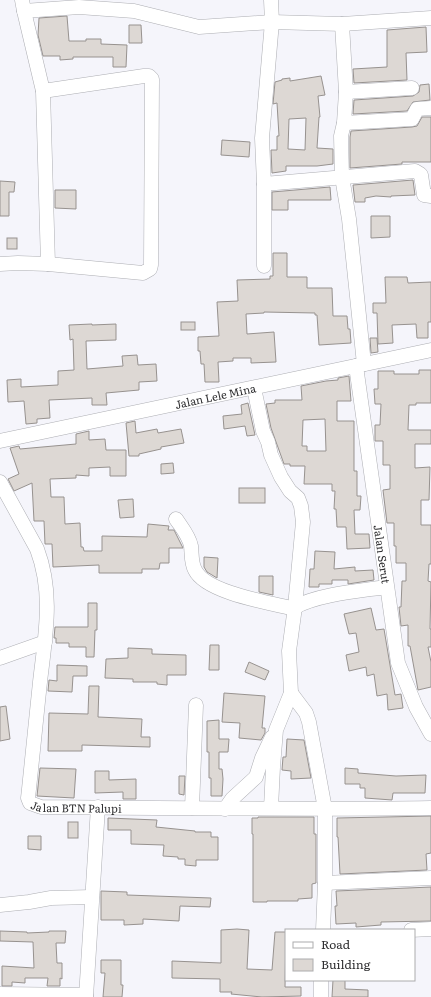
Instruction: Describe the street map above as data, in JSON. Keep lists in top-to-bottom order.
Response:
{
  "streets": {
    "street": ["Jalan Lele Mina", "Jalan Serut", "Jalan BTN Palupi"]
  },
  "crossings": [
    ["Jalan Lele Mina", "Jalan Serut"]
  ],
  "legend": ["Road", "Building"]
}
